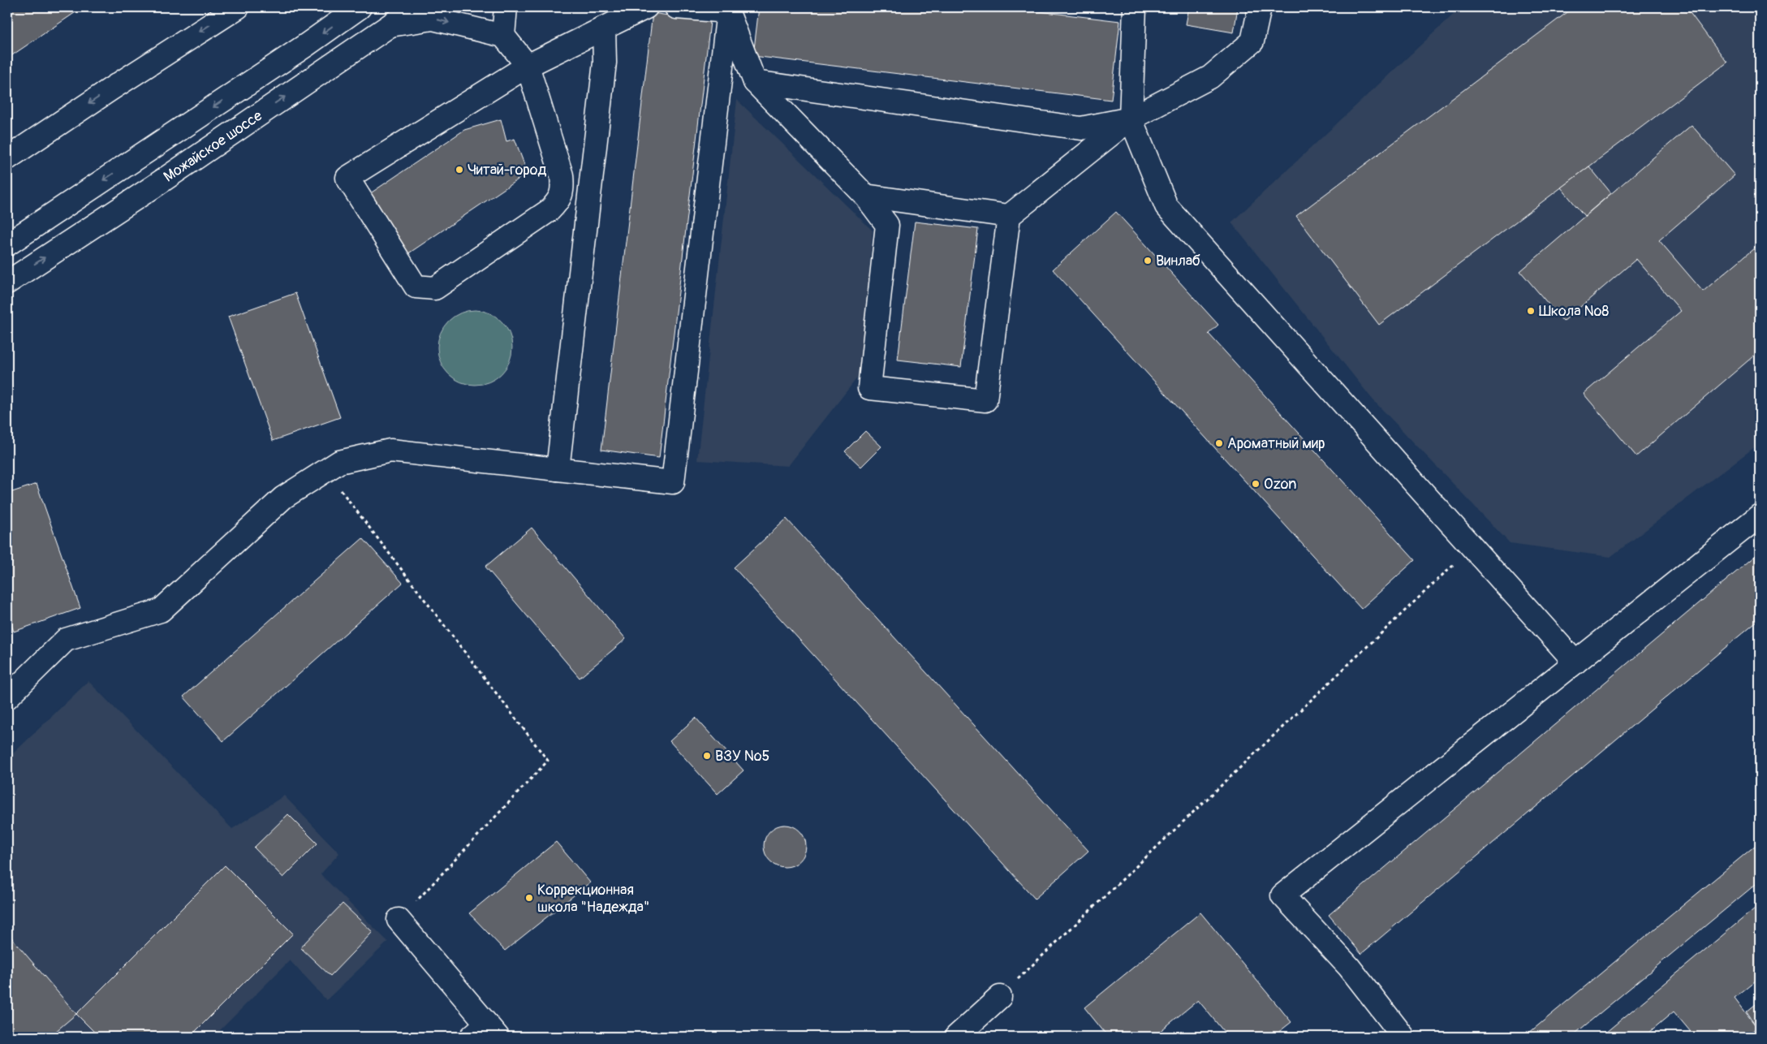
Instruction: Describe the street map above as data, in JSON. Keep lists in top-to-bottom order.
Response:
{
  "streets": {
    "main road": ["Можайское шоссе"]
  },
  "places": [
    "Читай-город",
    "Винлаб",
    "Школа №8",
    "Ароматный мир",
    "Ozon",
    "ВЗУ №5",
    "Коррекционная школа \"Надежда\""
  ]
}
